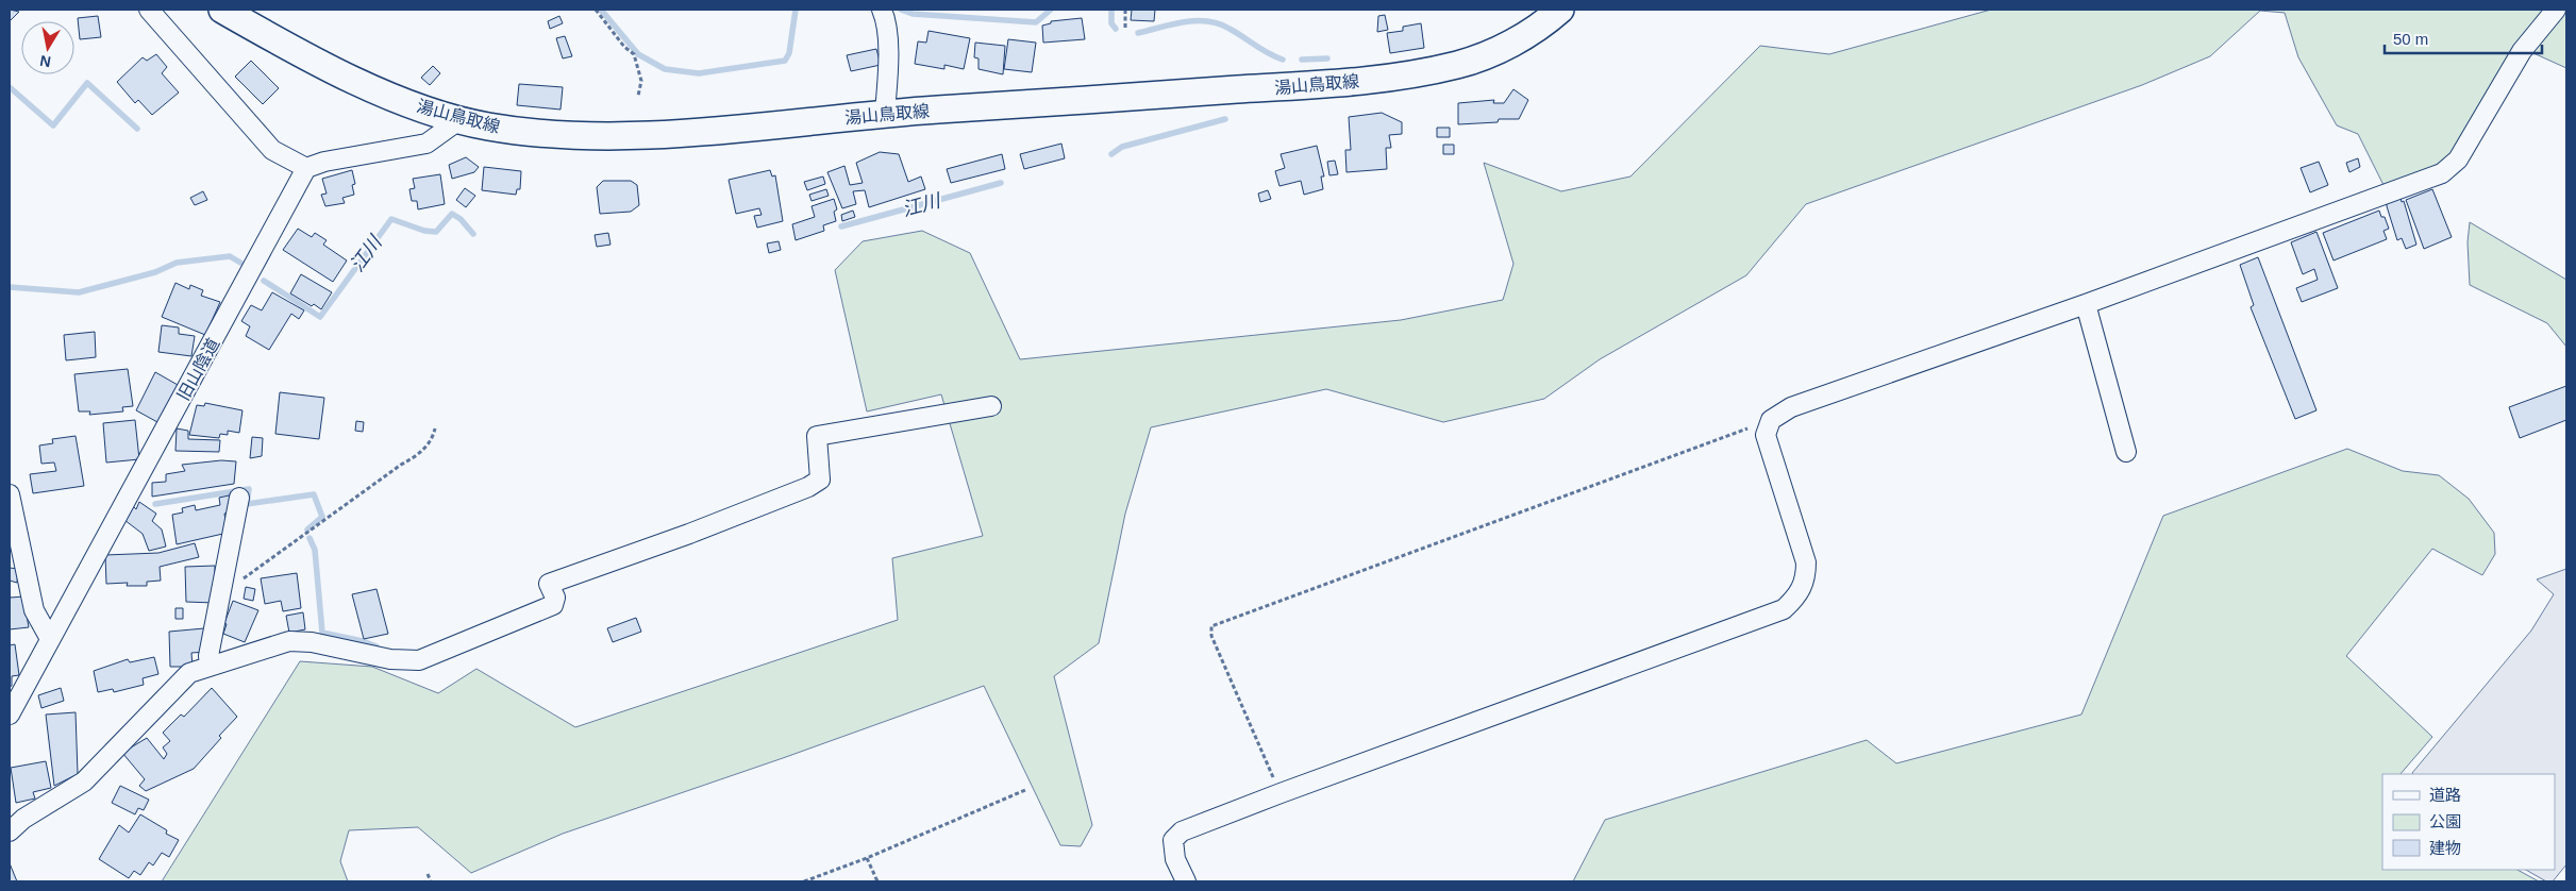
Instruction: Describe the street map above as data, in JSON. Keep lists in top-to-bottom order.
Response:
{
  "streets": {
    "main road": ["湯山鳥取線"],
    "street": ["旧山陰道"]
  },
  "water": ["江川"],
  "legend": ["道路", "公園", "建物"],
  "scale_bar": "50 m",
  "north": "bottom"
}
